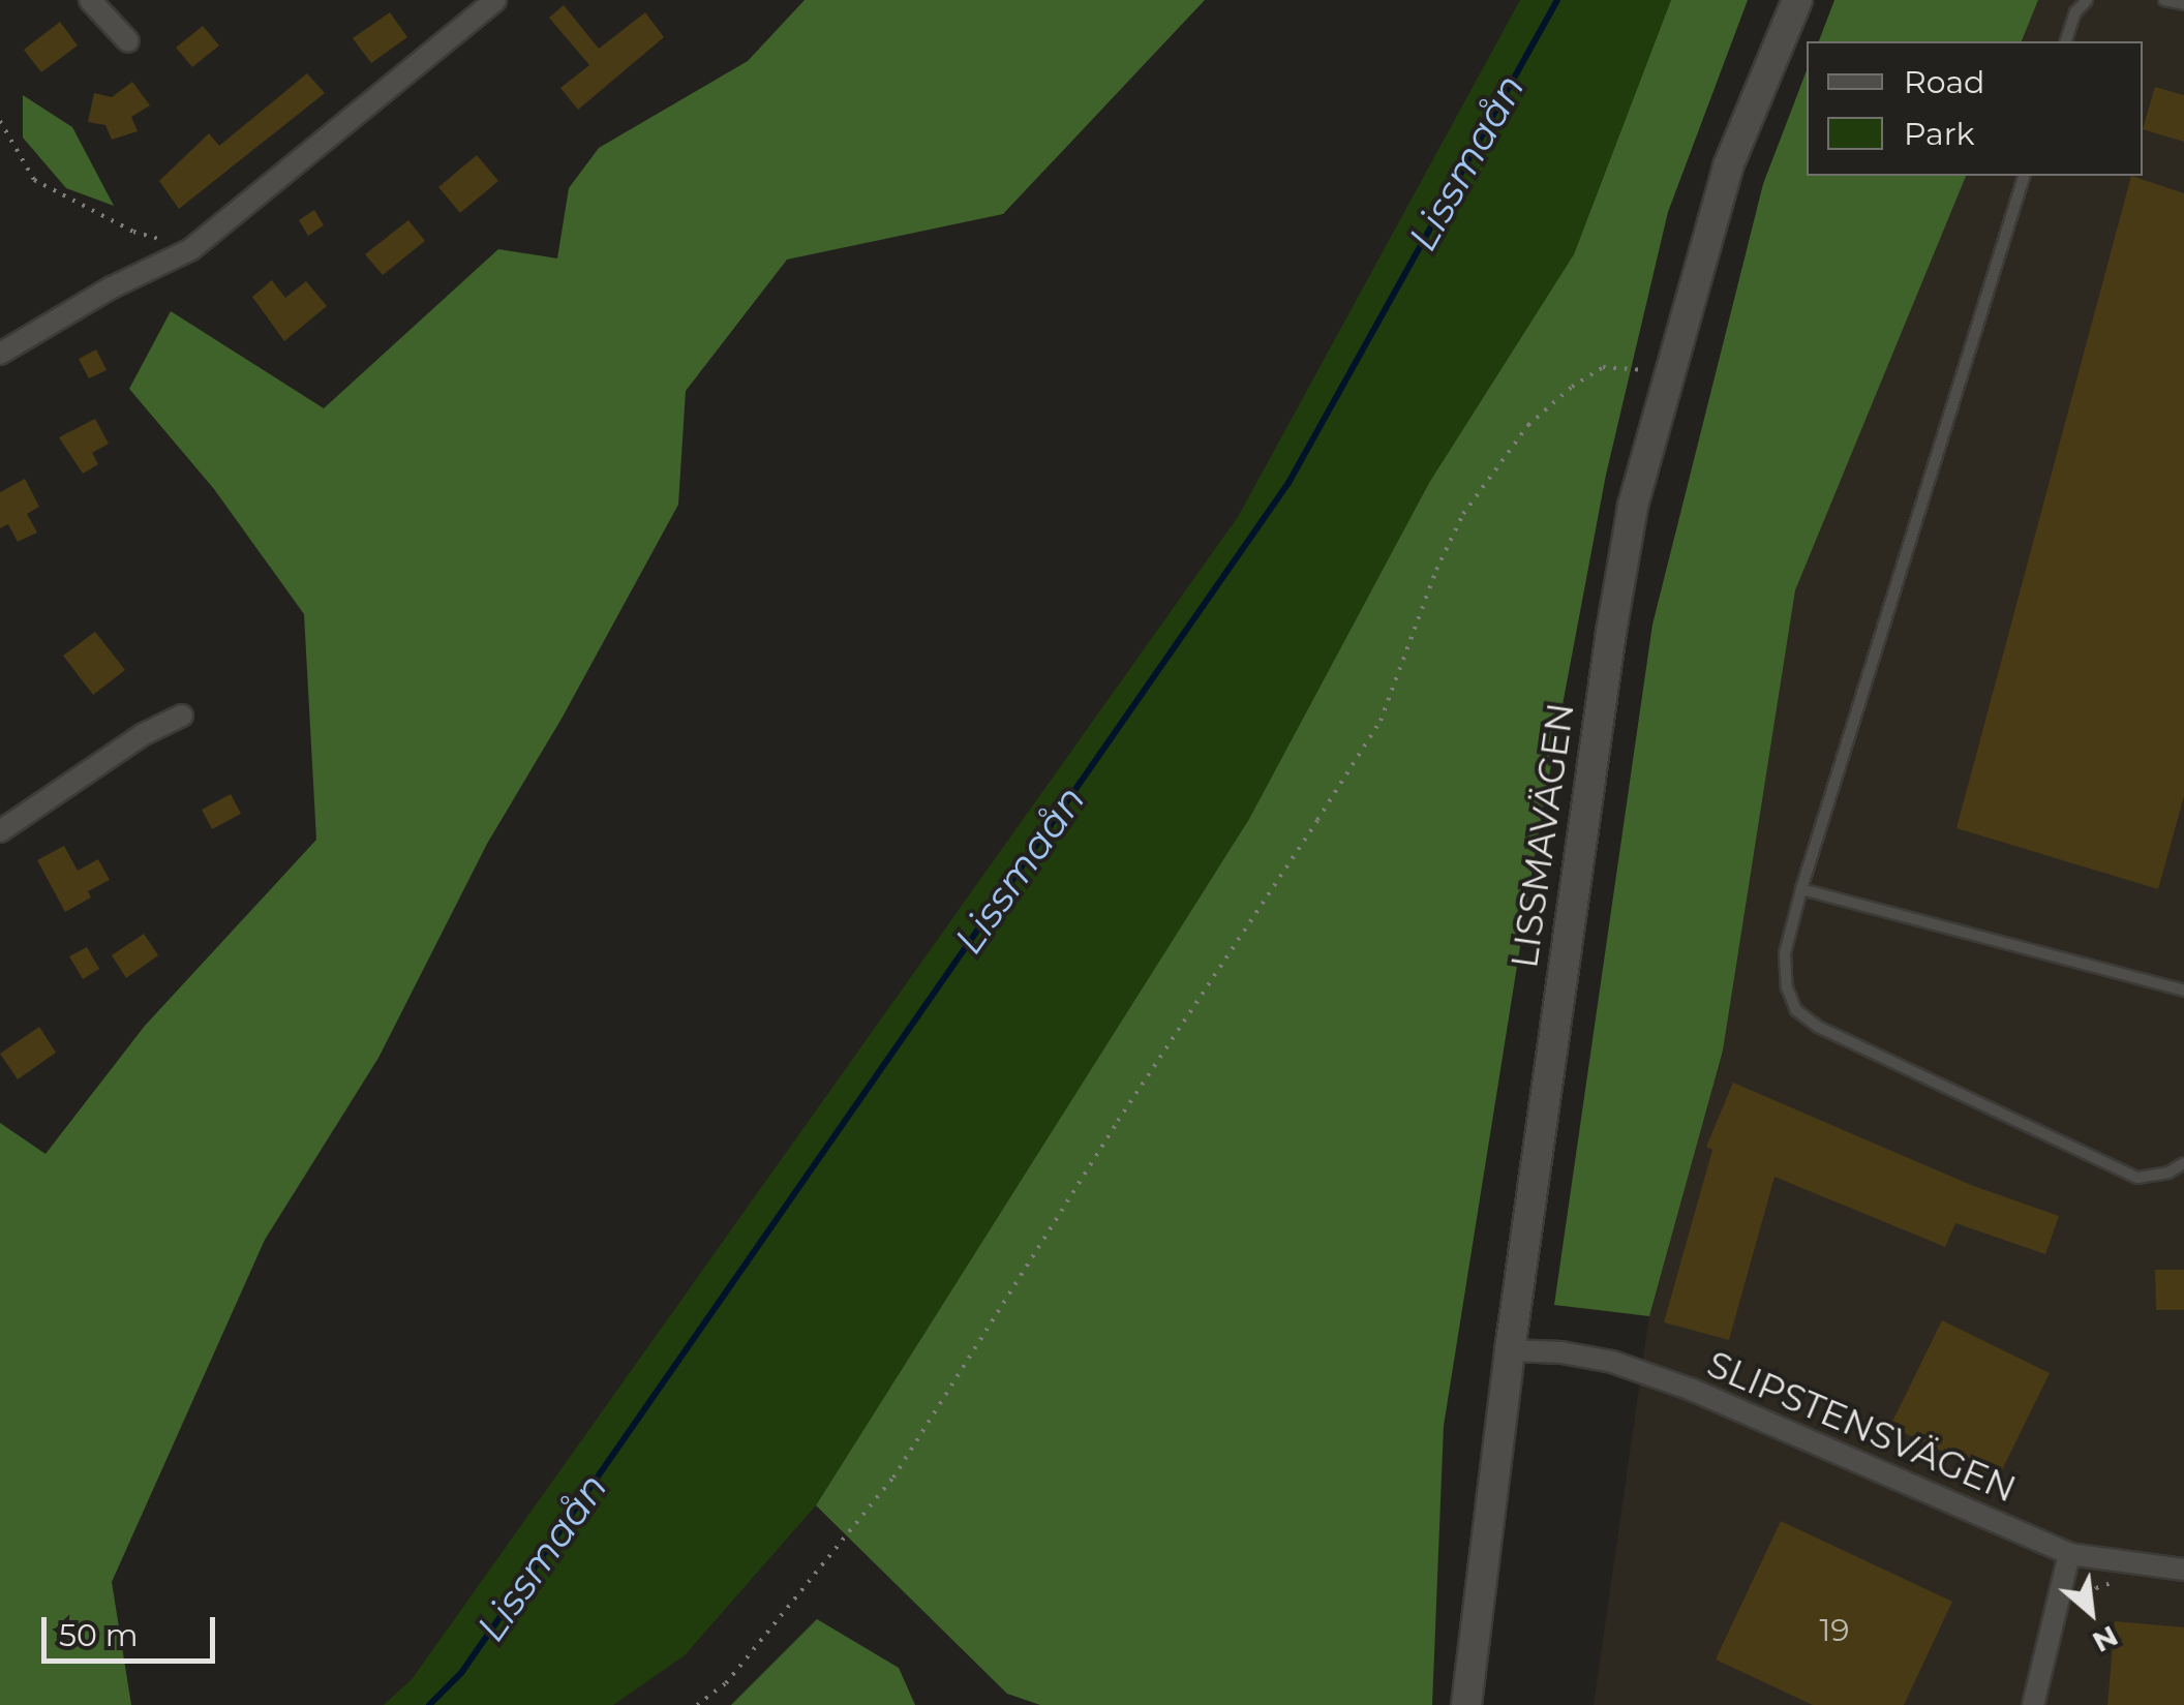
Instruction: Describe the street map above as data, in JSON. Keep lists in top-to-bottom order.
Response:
{
  "streets": {
    "street": ["LISSMAVÄGEN", "SLIPSTENSVÄGEN"]
  },
  "crossings": [
    ["LISSMAVÄGEN", "SLIPSTENSVÄGEN"]
  ],
  "water": ["Lissmaån"],
  "house_numbers": ["19"],
  "legend": ["Road", "Park"],
  "scale_bar": "50 m",
  "north": "bottom right"
}
